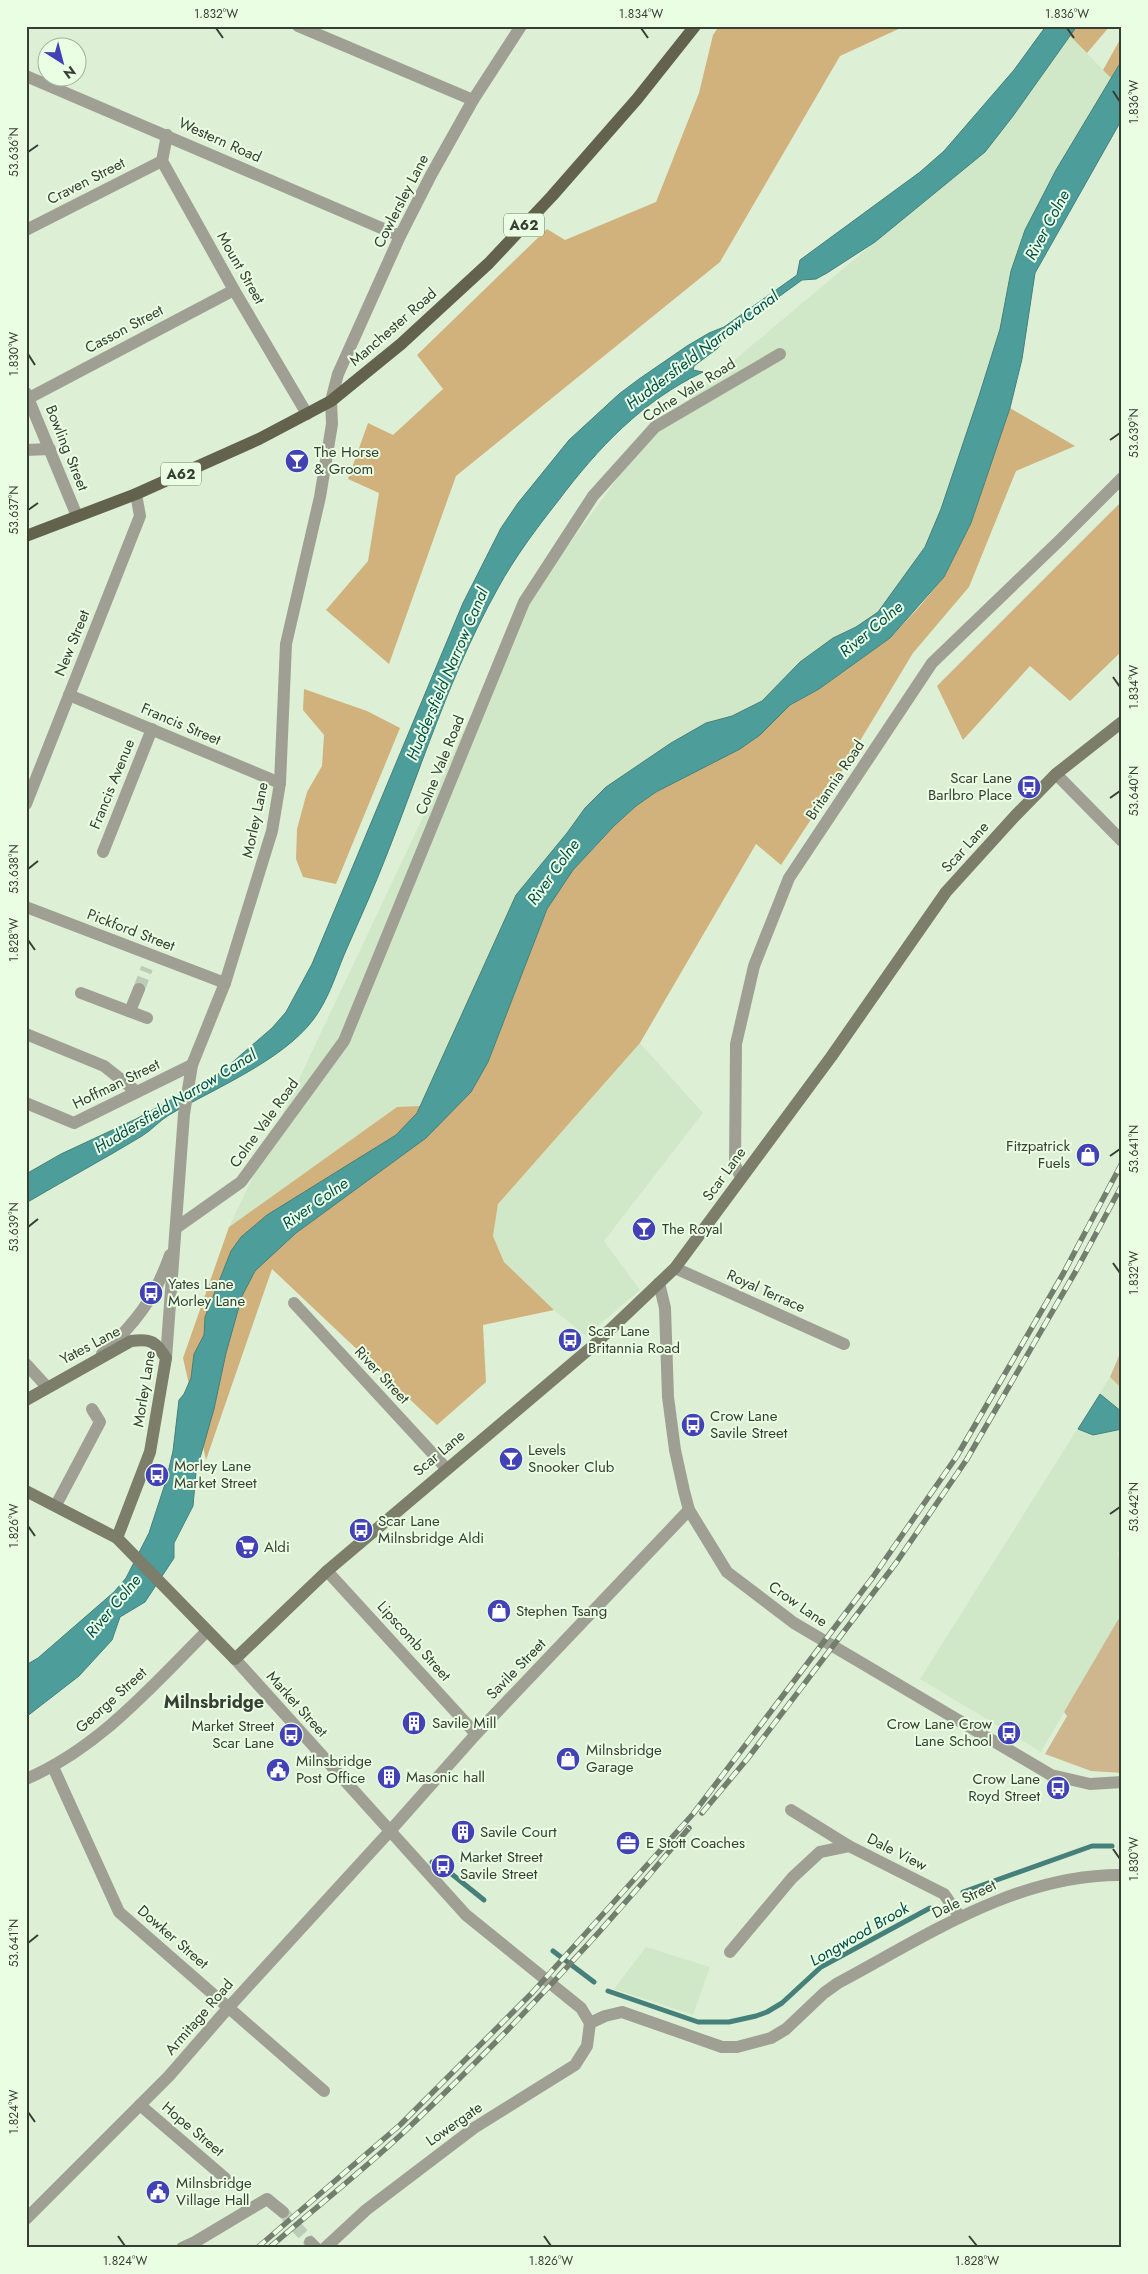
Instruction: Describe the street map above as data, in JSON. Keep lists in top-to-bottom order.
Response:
{
  "streets": {
    "main road": [
      "A62",
      "Manchester Road",
      "Morley Lane",
      "Scar Lane",
      "Yates Lane",
      "Market Street"
    ],
    "street": [
      "Western Road",
      "Craven Street",
      "Cowlersley Lane",
      "Mount Street",
      "Casson Street",
      "Colne Vale Road",
      "Bowling Street",
      "New Street",
      "Francis Street",
      "Britannia Road",
      "Francis Avenue",
      "Pickford Street",
      "Hoffman Street",
      "Royal Terrace",
      "River Street",
      "Crow Lane",
      "Lipscomb Street",
      "Savile Street",
      "George Street",
      "Dale View",
      "Dale Street",
      "Dowker Street",
      "Armitage Road",
      "Lowergate",
      "Hope Street"
    ]
  },
  "crossings": [
    ["Western Road", "Cowlersley Lane"],
    ["Craven Street", "Mount Street"],
    ["Cowlersley Lane", "Manchester Road"],
    ["Cowlersley Lane", "Morley Lane"],
    ["Mount Street", "Manchester Road"],
    ["Mount Street", "Casson Street"],
    ["Manchester Road", "Bowling Street"],
    ["Manchester Road", "New Street"],
    ["Manchester Road", "Morley Lane"],
    ["Casson Street", "Bowling Street"],
    ["Colne Vale Road", "Morley Lane"],
    ["New Street", "Francis Street"],
    ["Francis Street", "Francis Avenue"],
    ["Francis Street", "Morley Lane"],
    ["Britannia Road", "Scar Lane"],
    ["Morley Lane", "Pickford Street"],
    ["Morley Lane", "Hoffman Street"],
    ["Morley Lane", "Yates Lane"],
    ["Morley Lane", "Market Street"],
    ["Scar Lane", "Royal Terrace"],
    ["Scar Lane", "River Street"],
    ["Scar Lane", "Crow Lane"],
    ["Scar Lane", "Lipscomb Street"],
    ["Scar Lane", "Market Street"],
    ["Crow Lane", "Savile Street"],
    ["Lipscomb Street", "Savile Street"],
    ["Savile Street", "Market Street"],
    ["Savile Street", "Armitage Road"],
    ["George Street", "Market Street"],
    ["George Street", "Dowker Street"],
    ["Market Street", "Dale Street"],
    ["Market Street", "Armitage Road"],
    ["Market Street", "Lowergate"],
    ["Dale View", "Dale Street"],
    ["Dale Street", "Lowergate"],
    ["Dowker Street", "Armitage Road"],
    ["Armitage Road", "Hope Street"]
  ],
  "districts": ["Milnsbridge"],
  "water": ["River Colne", "Huddersfield Narrow Canal", "Longwood Brook"],
  "places": {
    "bar": ["The Horse & Groom", "The Royal", "Levels Snooker Club"],
    "bus stop": [
      "Scar Lane Barlbro Place",
      "Yates Lane Morley Lane",
      "Scar Lane Britannia Road",
      "Crow Lane Savile Street",
      "Morley Lane Market Street",
      "Scar Lane Milnsbridge Aldi",
      "Crow Lane Crow Lane School",
      "Market Street Scar Lane",
      "Crow Lane Royd Street",
      "Market Street Savile Street"
    ],
    "shop": ["Fitzpatrick Fuels", "Stephen Tsang", "Milnsbridge Garage"],
    "supermarket": ["Aldi"],
    "building": ["Savile Mill", "Masonic hall", "Savile Court"],
    "public building": ["Milnsbridge Post Office", "Milnsbridge Village Hall"],
    "office": ["E Stott Coaches"]
  },
  "north": "bottom right",
  "coordinates": [
    "1.832°W",
    "1.834°W",
    "1.836°W",
    "53.636°N",
    "1.830°W",
    "53.639°N",
    "53.637°N",
    "53.640°N",
    "53.638°N",
    "1.828°W",
    "53.641°N",
    "53.642°N",
    "1.826°W",
    "1.824°W"
  ]
}
